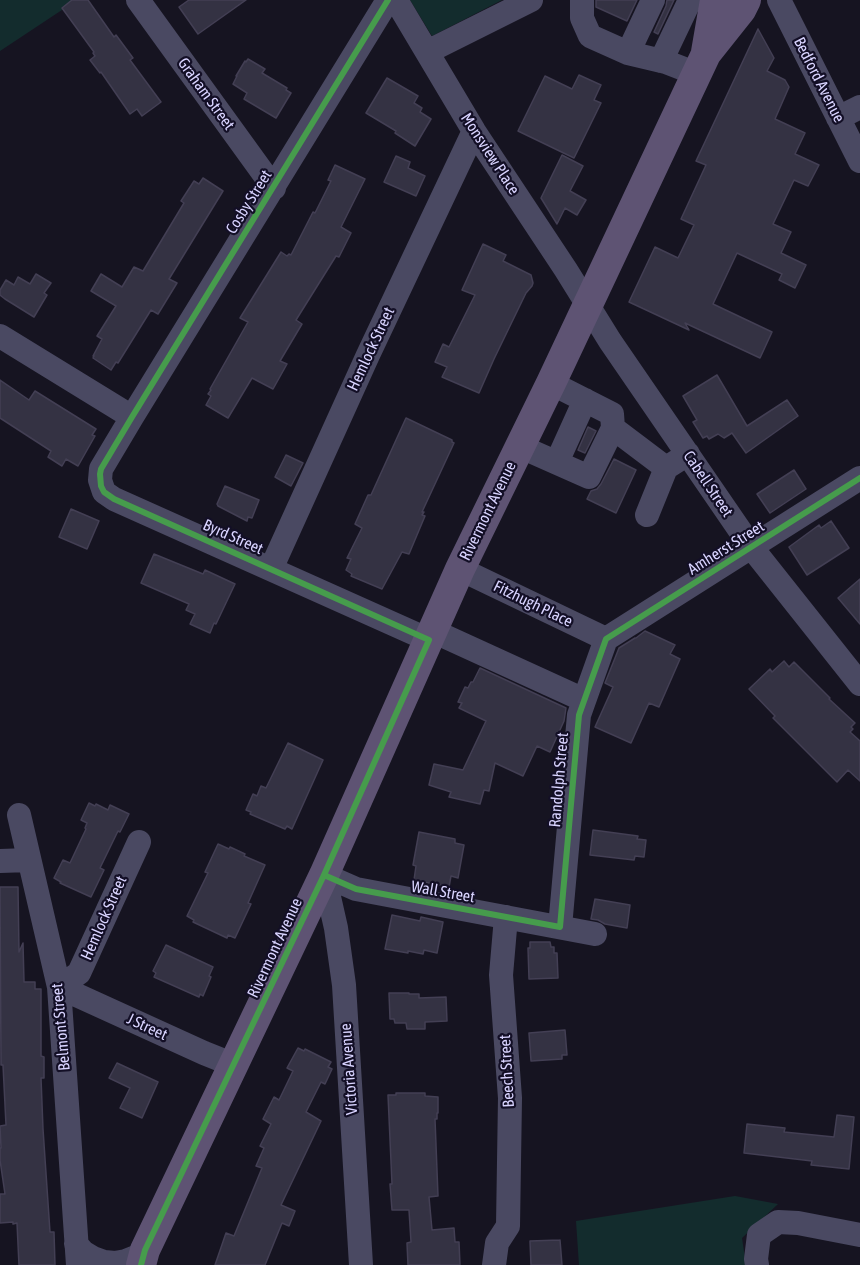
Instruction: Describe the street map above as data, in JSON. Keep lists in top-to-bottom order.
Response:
{
  "streets": {
    "main road": ["Rivermont Avenue"],
    "street": [
      "Bedford Avenue",
      "Graham Street",
      "Monsview Place",
      "Cosby Street",
      "Hemlock Street",
      "Cabell Street",
      "Byrd Street",
      "Amherst Street",
      "Fitzhugh Place",
      "Randolph Street",
      "Wall Street",
      "Belmont Street",
      "J Street",
      "Victoria Avenue",
      "Beech Street"
    ]
  },
  "crossings": [
    ["Graham Street", "Cosby Street"],
    ["Monsview Place", "Hemlock Street"],
    ["Monsview Place", "Cabell Street"],
    ["Monsview Place", "Rivermont Avenue"],
    ["Cosby Street", "Byrd Street"],
    ["Hemlock Street", "Byrd Street"],
    ["Hemlock Street", "Belmont Street"],
    ["Hemlock Street", "J Street"],
    ["Cabell Street", "Rivermont Avenue"],
    ["Cabell Street", "Amherst Street"],
    ["Rivermont Avenue", "Byrd Street"],
    ["Rivermont Avenue", "Fitzhugh Place"],
    ["Rivermont Avenue", "Wall Street"],
    ["Rivermont Avenue", "Belmont Street"],
    ["Rivermont Avenue", "J Street"],
    ["Rivermont Avenue", "Victoria Avenue"],
    ["Byrd Street", "Randolph Street"],
    ["Amherst Street", "Fitzhugh Place"],
    ["Amherst Street", "Randolph Street"],
    ["Fitzhugh Place", "Randolph Street"],
    ["Randolph Street", "Wall Street"],
    ["Wall Street", "Victoria Avenue"],
    ["Wall Street", "Beech Street"],
    ["Belmont Street", "J Street"]
  ]
}
